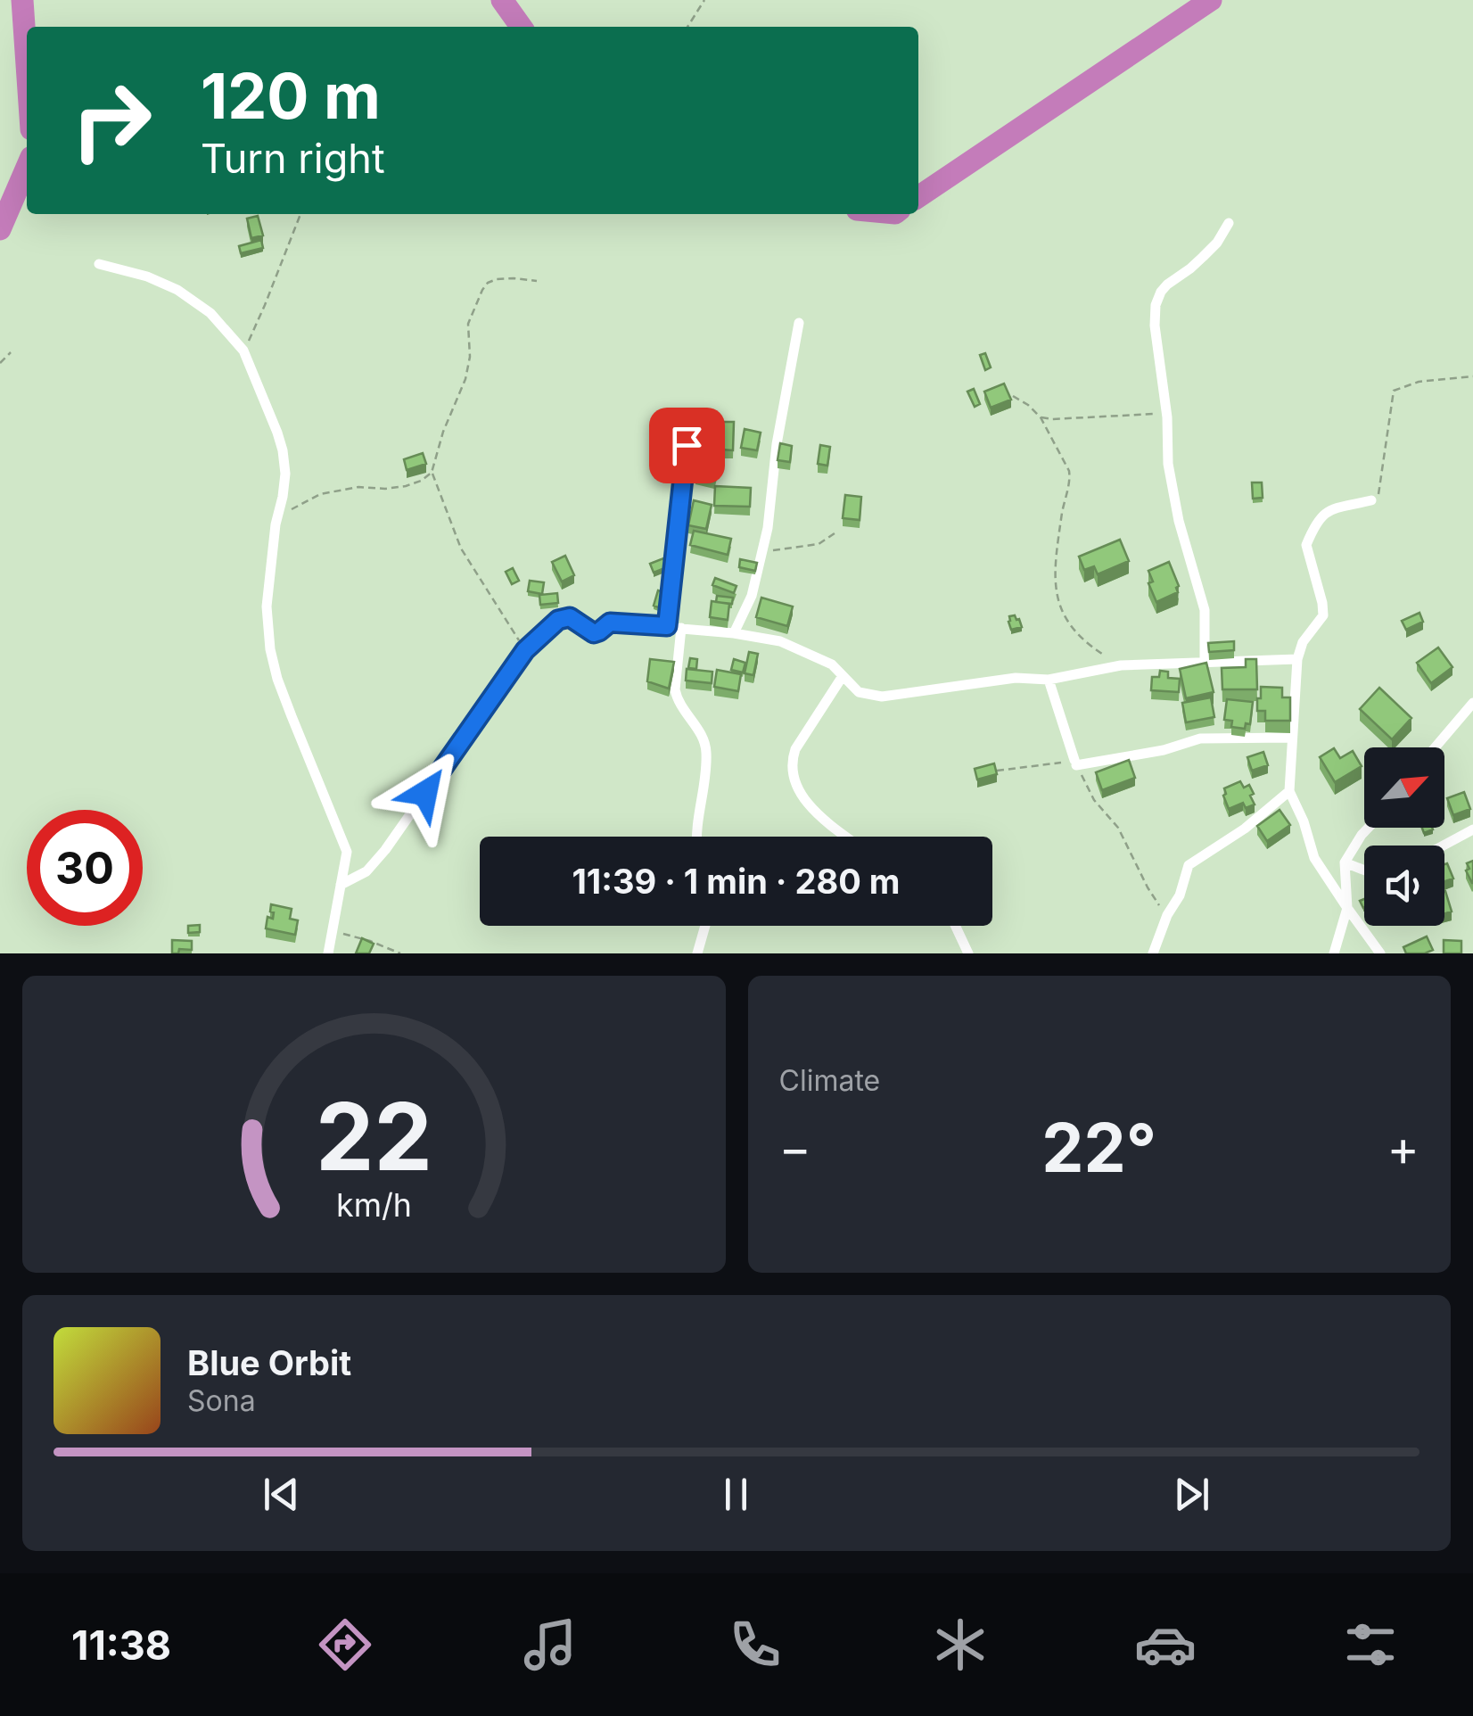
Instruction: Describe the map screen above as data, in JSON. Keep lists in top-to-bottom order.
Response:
{
  "north": "top right",
  "page": {
    "turn": ["120 m", "Turn right"],
    "limit": "30",
    "trip": "11:39 · 1 min · 280 m",
    "tile": "Climate",
    "heat": ["−", "22°", "+"],
    "song": ["Blue Orbit", "Sona"],
    "tabs": "11:38",
    "gauge": ["22", "km/h"]
  }
}
